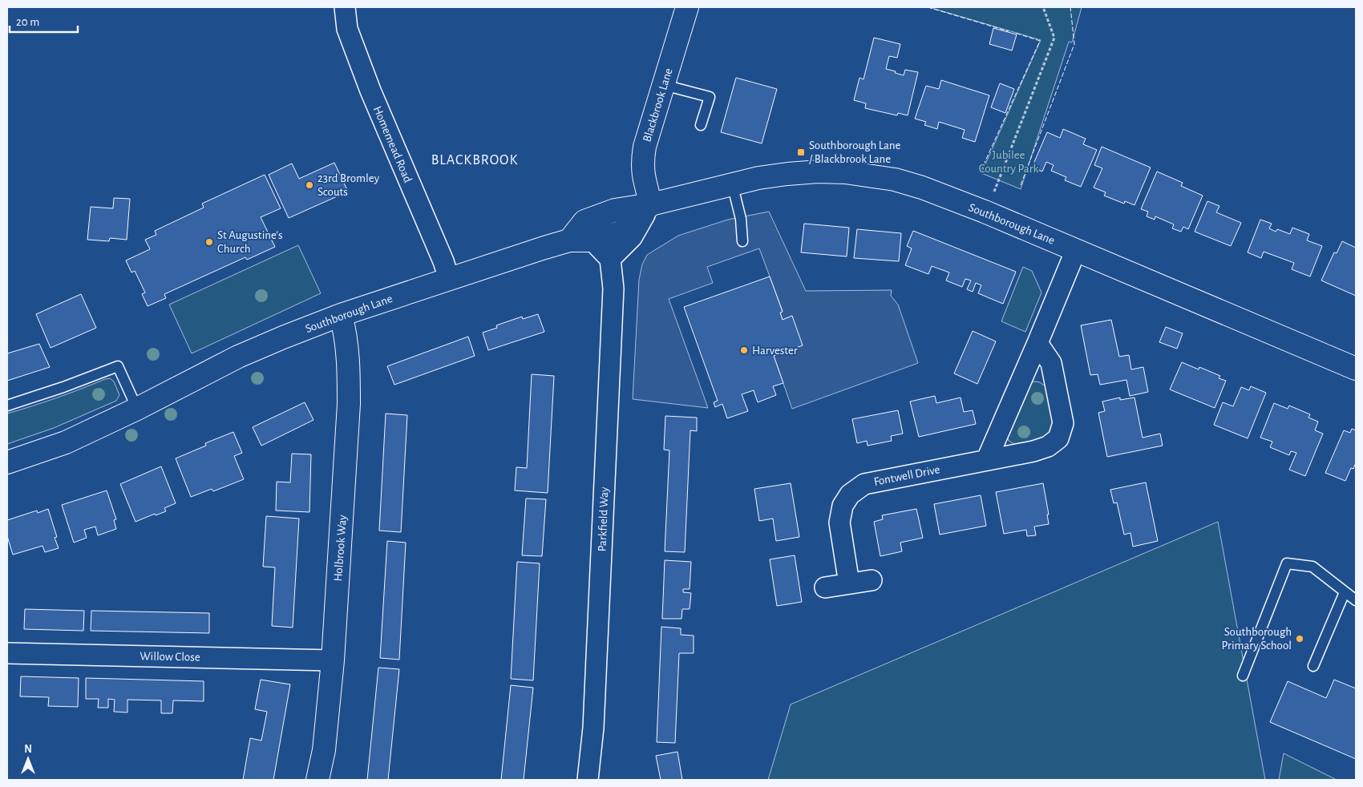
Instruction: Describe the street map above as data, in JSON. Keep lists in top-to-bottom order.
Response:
{
  "streets": {
    "street": [
      "Blackbrook Lane",
      "Homemead Road",
      "Southborough Lane",
      "Fontwell Drive",
      "Parkfield Way",
      "Holbrook Way",
      "Willow Close"
    ]
  },
  "crossings": [
    ["Blackbrook Lane", "Southborough Lane"],
    ["Homemead Road", "Southborough Lane"],
    ["Southborough Lane", "Holbrook Way"],
    ["Holbrook Way", "Willow Close"]
  ],
  "districts": ["BLACKBROOK"],
  "parks": ["Jubilee Country Park"],
  "places": {
    "transit": ["Southborough Lane / Blackbrook Lane"],
    "other": [
      "23rd Bromley Scouts",
      "St Augustine's Church",
      "Harvester",
      "Southborough Primary School"
    ]
  },
  "scale_bar": "20 m",
  "north": "top"
}
